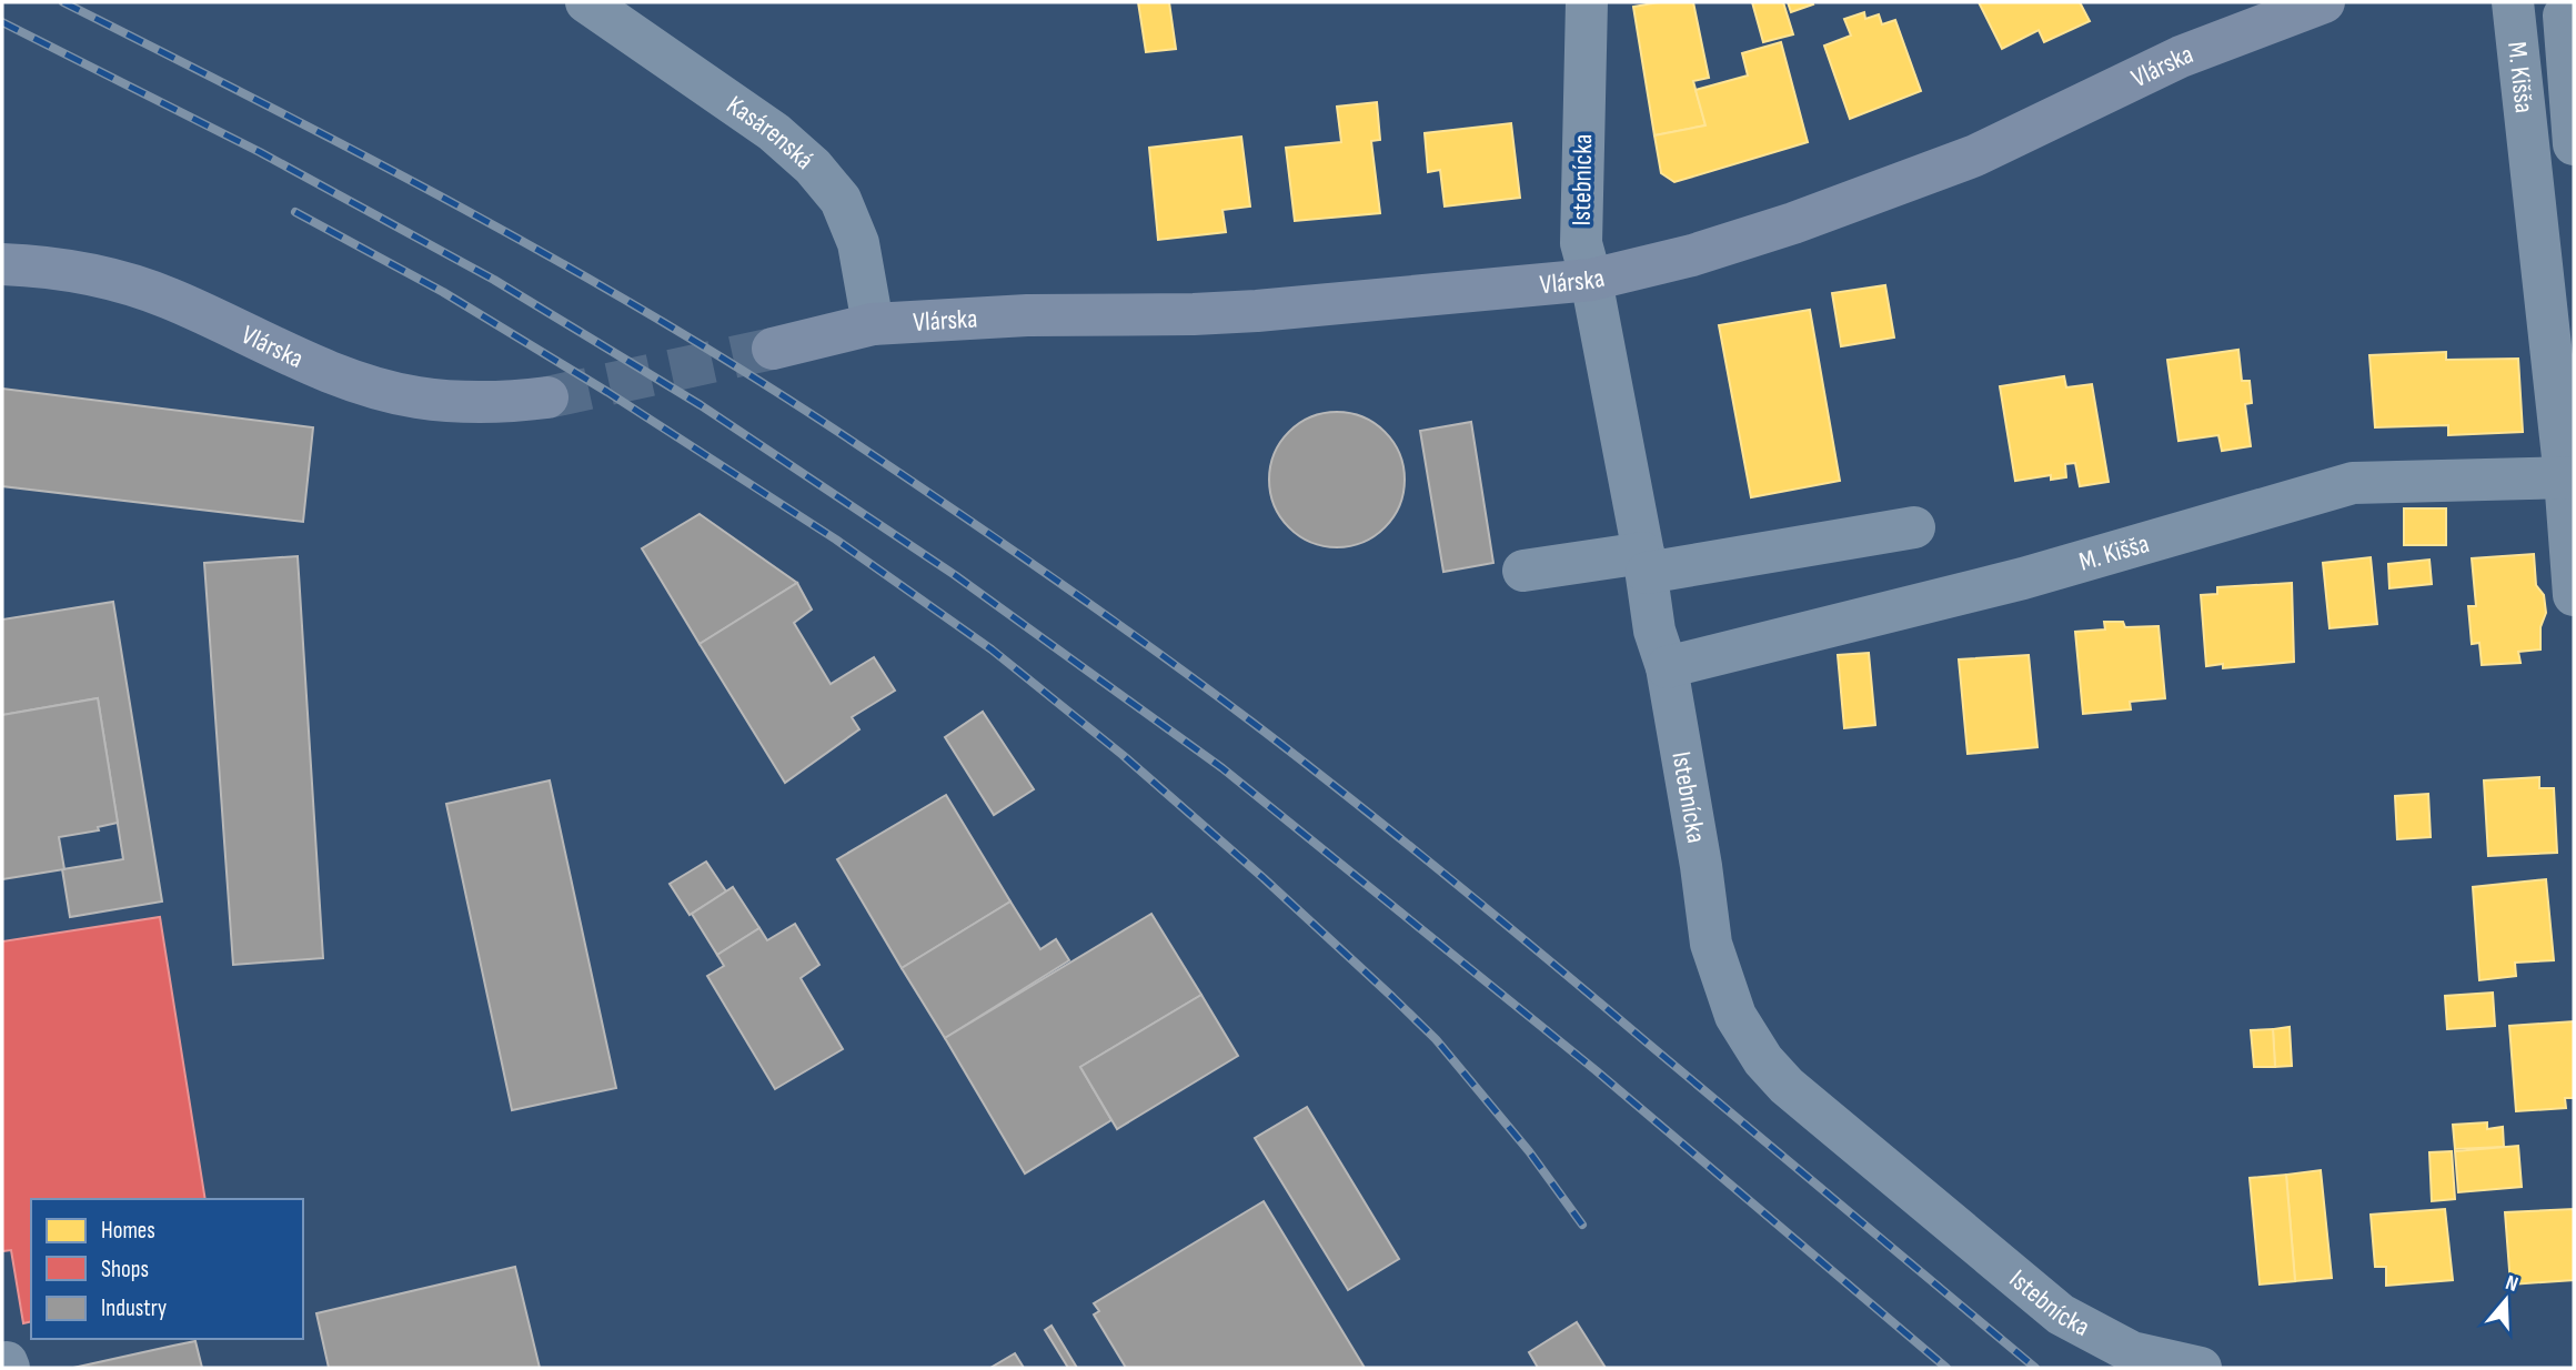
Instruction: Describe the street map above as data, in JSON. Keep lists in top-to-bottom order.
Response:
{
  "streets": {
    "main road": ["Vlárska"],
    "street": ["M. Kišša", "Kasárenská", "Istebnícka"]
  },
  "crossings": [
    ["Vlárska", "Kasárenská"],
    ["Vlárska", "Istebnícka"],
    ["M. Kišša", "Istebnícka"]
  ],
  "legend": ["Homes", "Shops", "Industry"],
  "north": "top"
}
